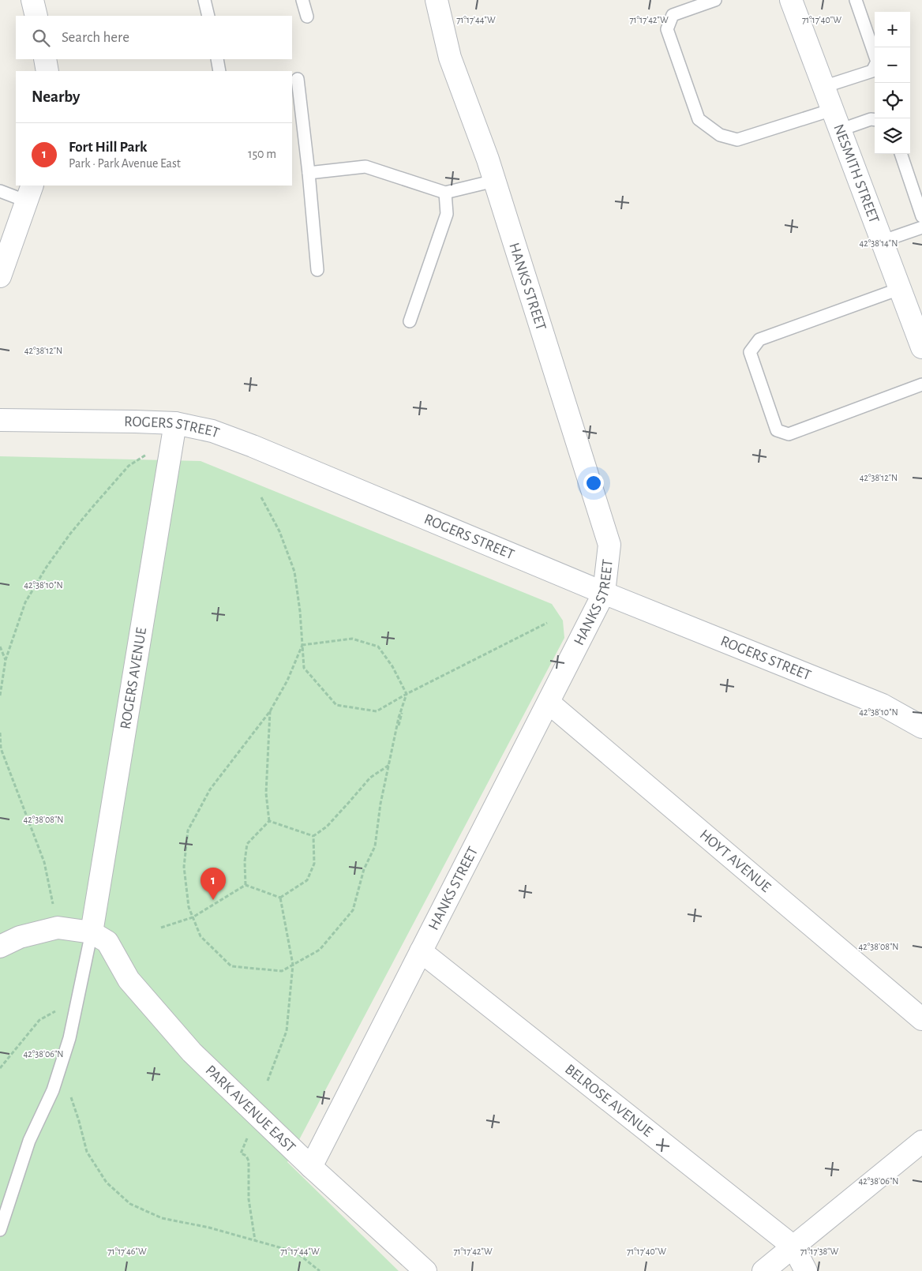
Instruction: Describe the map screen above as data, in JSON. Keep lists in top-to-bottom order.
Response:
{
  "streets": {
    "street": [
      "NESMITH STREET",
      "HANKS STREET",
      "ROGERS STREET",
      "ROGERS AVENUE",
      "HOYT AVENUE",
      "BELROSE AVENUE",
      "PARK AVENUE EAST"
    ]
  },
  "crossings": [
    ["HANKS STREET", "ROGERS STREET"],
    ["HANKS STREET", "HOYT AVENUE"],
    ["HANKS STREET", "BELROSE AVENUE"],
    ["HANKS STREET", "PARK AVENUE EAST"],
    ["ROGERS STREET", "ROGERS AVENUE"],
    ["ROGERS AVENUE", "PARK AVENUE EAST"]
  ],
  "page": {
    "map_buttons": ["+", "−"],
    "search": "Search here",
    "heading": "Nearby",
    "list": [
      {
        "mark": "1",
        "name": "Fort Hill Park",
        "note": "Park · Park Avenue East",
        "value": "150 m"
      }
    ],
    "pins": "1"
  },
  "coordinates": [
    "71°17'44\"W",
    "71°17'42\"W",
    "71°17'40\"W",
    "42°38'14\"N",
    "42°38'12\"N",
    "42°38'10\"N",
    "42°38'08\"N",
    "42°38'06\"N",
    "71°17'46\"W",
    "71°17'38\"W"
  ]
}
